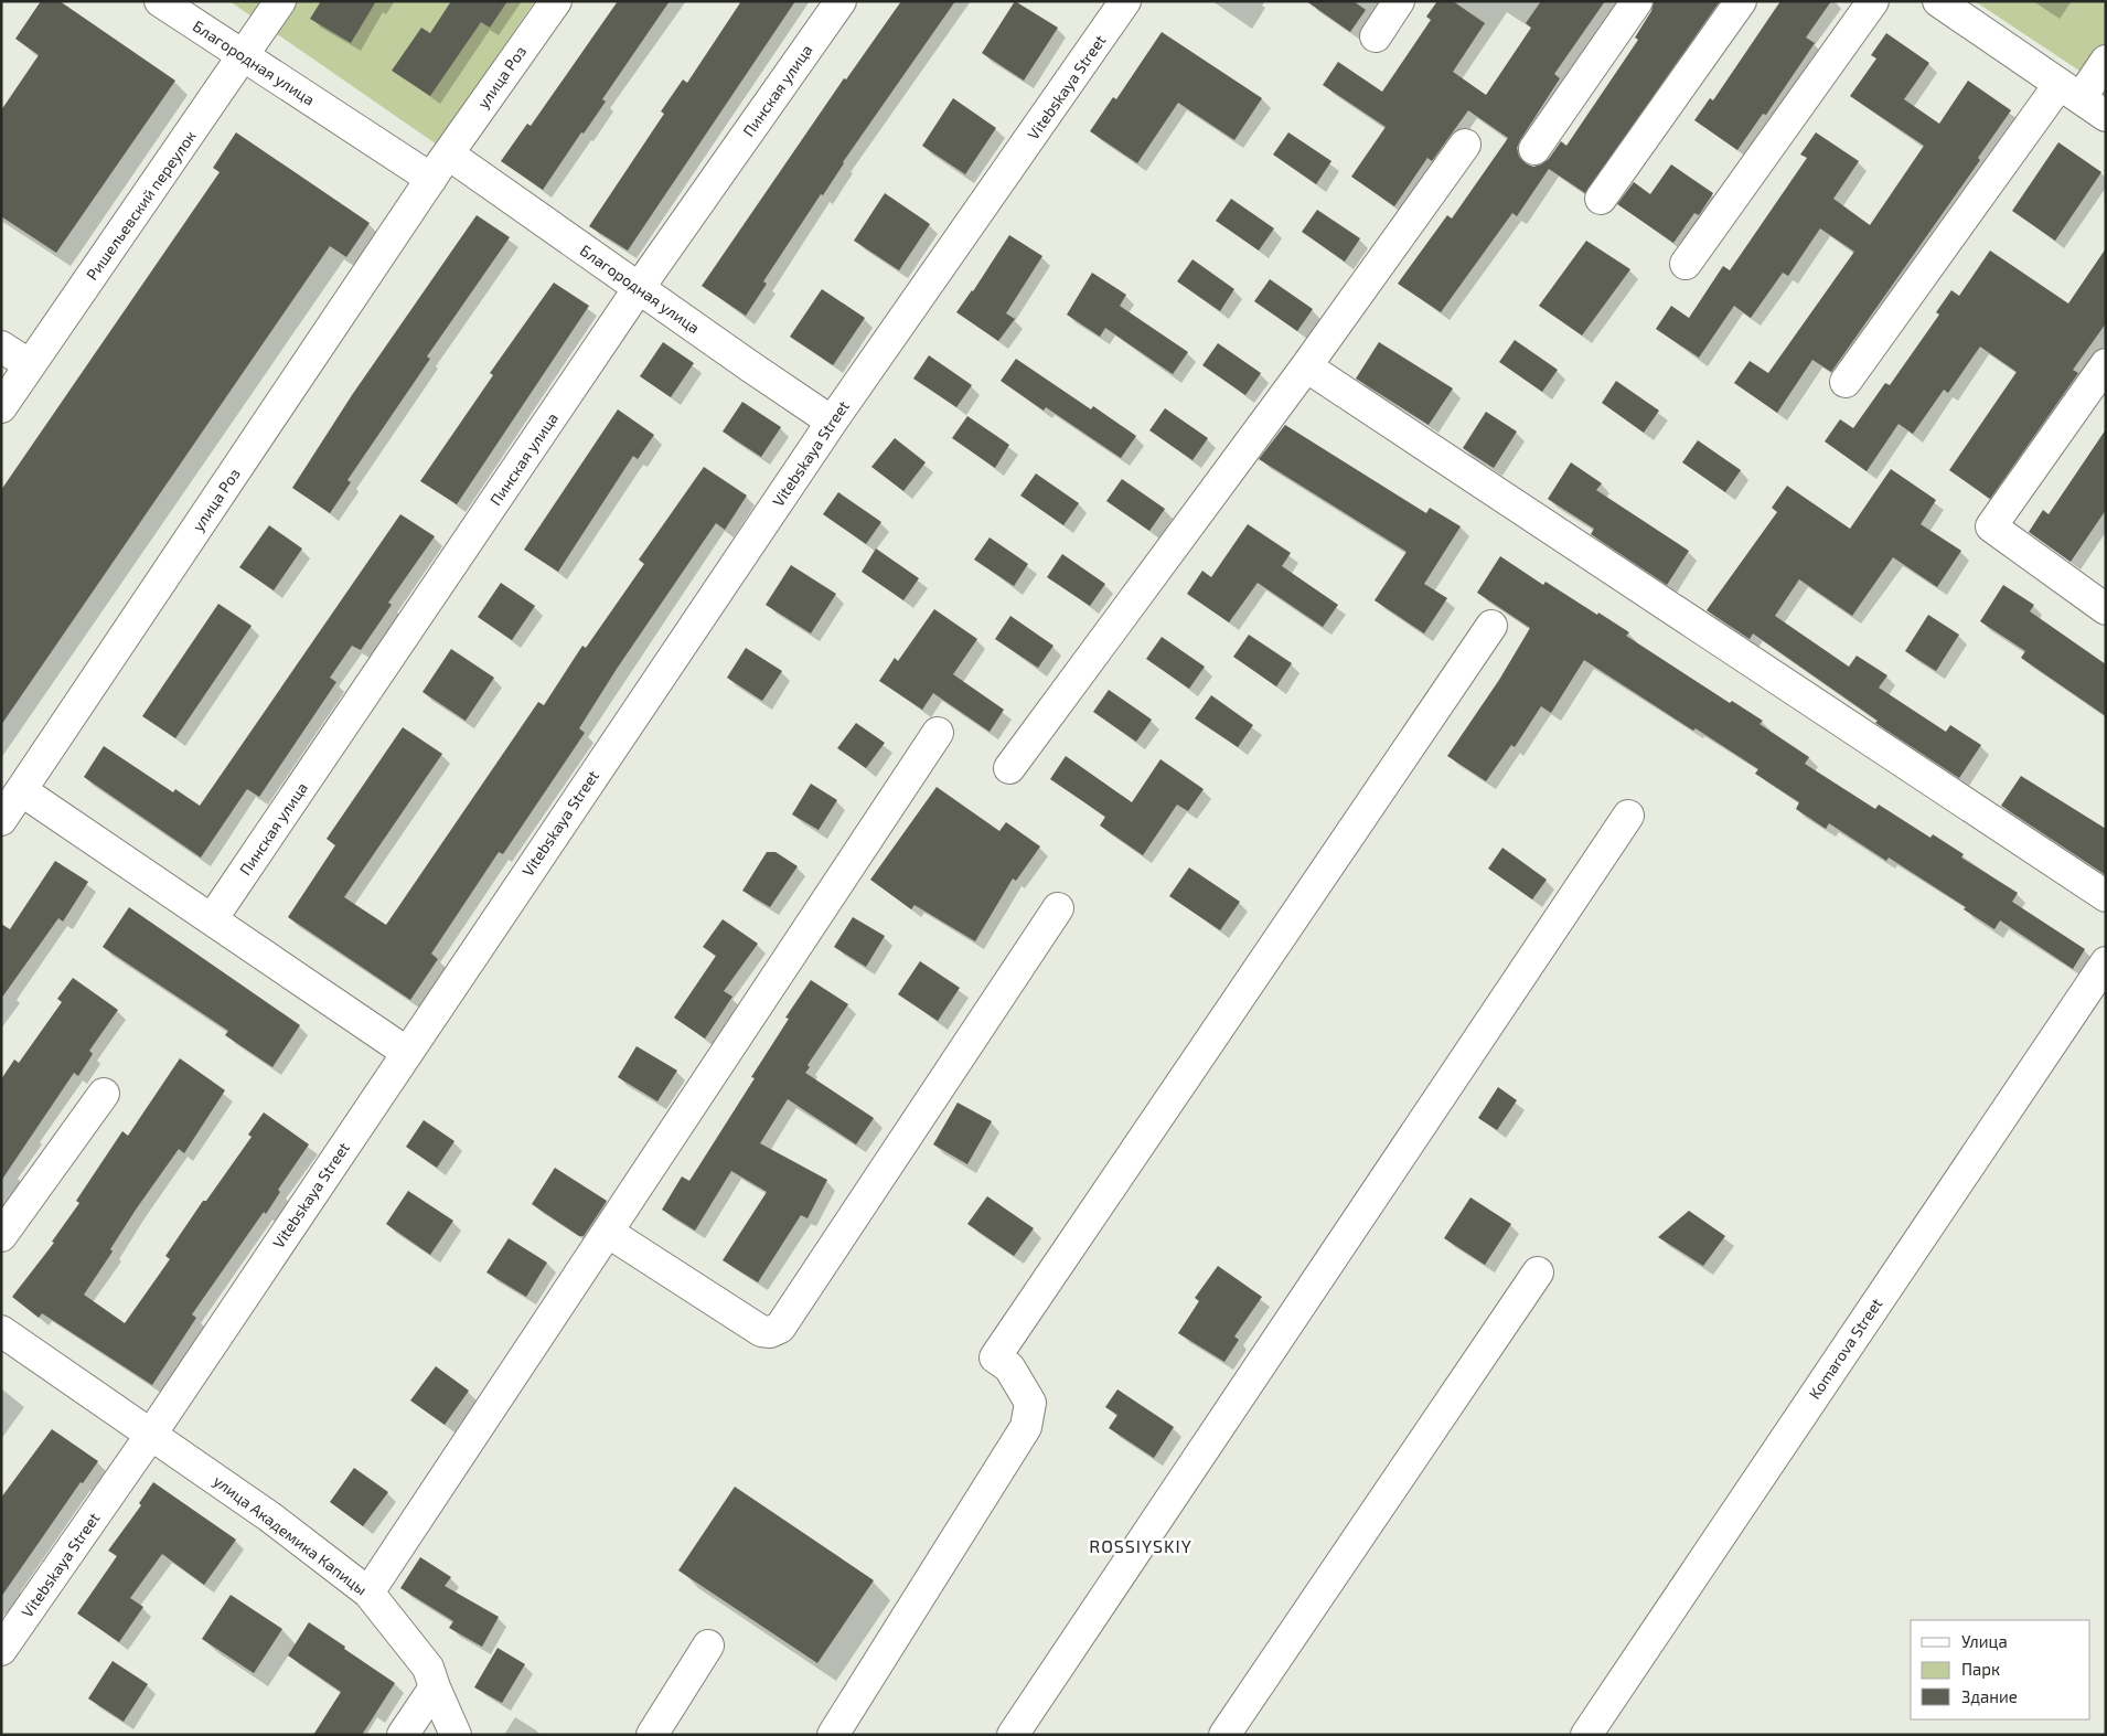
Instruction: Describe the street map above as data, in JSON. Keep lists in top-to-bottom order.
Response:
{
  "streets": {
    "street": [
      "Благородная улица",
      "улица Роз",
      "Vitebskaya Street",
      "Пинская улица",
      "Ришельевский переулок",
      "Komarova Street",
      "улица Академика Капицы"
    ]
  },
  "crossings": [
    ["Благородная улица", "улица Роз"],
    ["Благородная улица", "Vitebskaya Street"],
    ["Благородная улица", "Пинская улица"],
    ["Благородная улица", "Ришельевский переулок"],
    ["Vitebskaya Street", "улица Академика Капицы"]
  ],
  "districts": ["ROSSIYSKIY"],
  "legend": ["Улица", "Парк", "Здание"]
}
